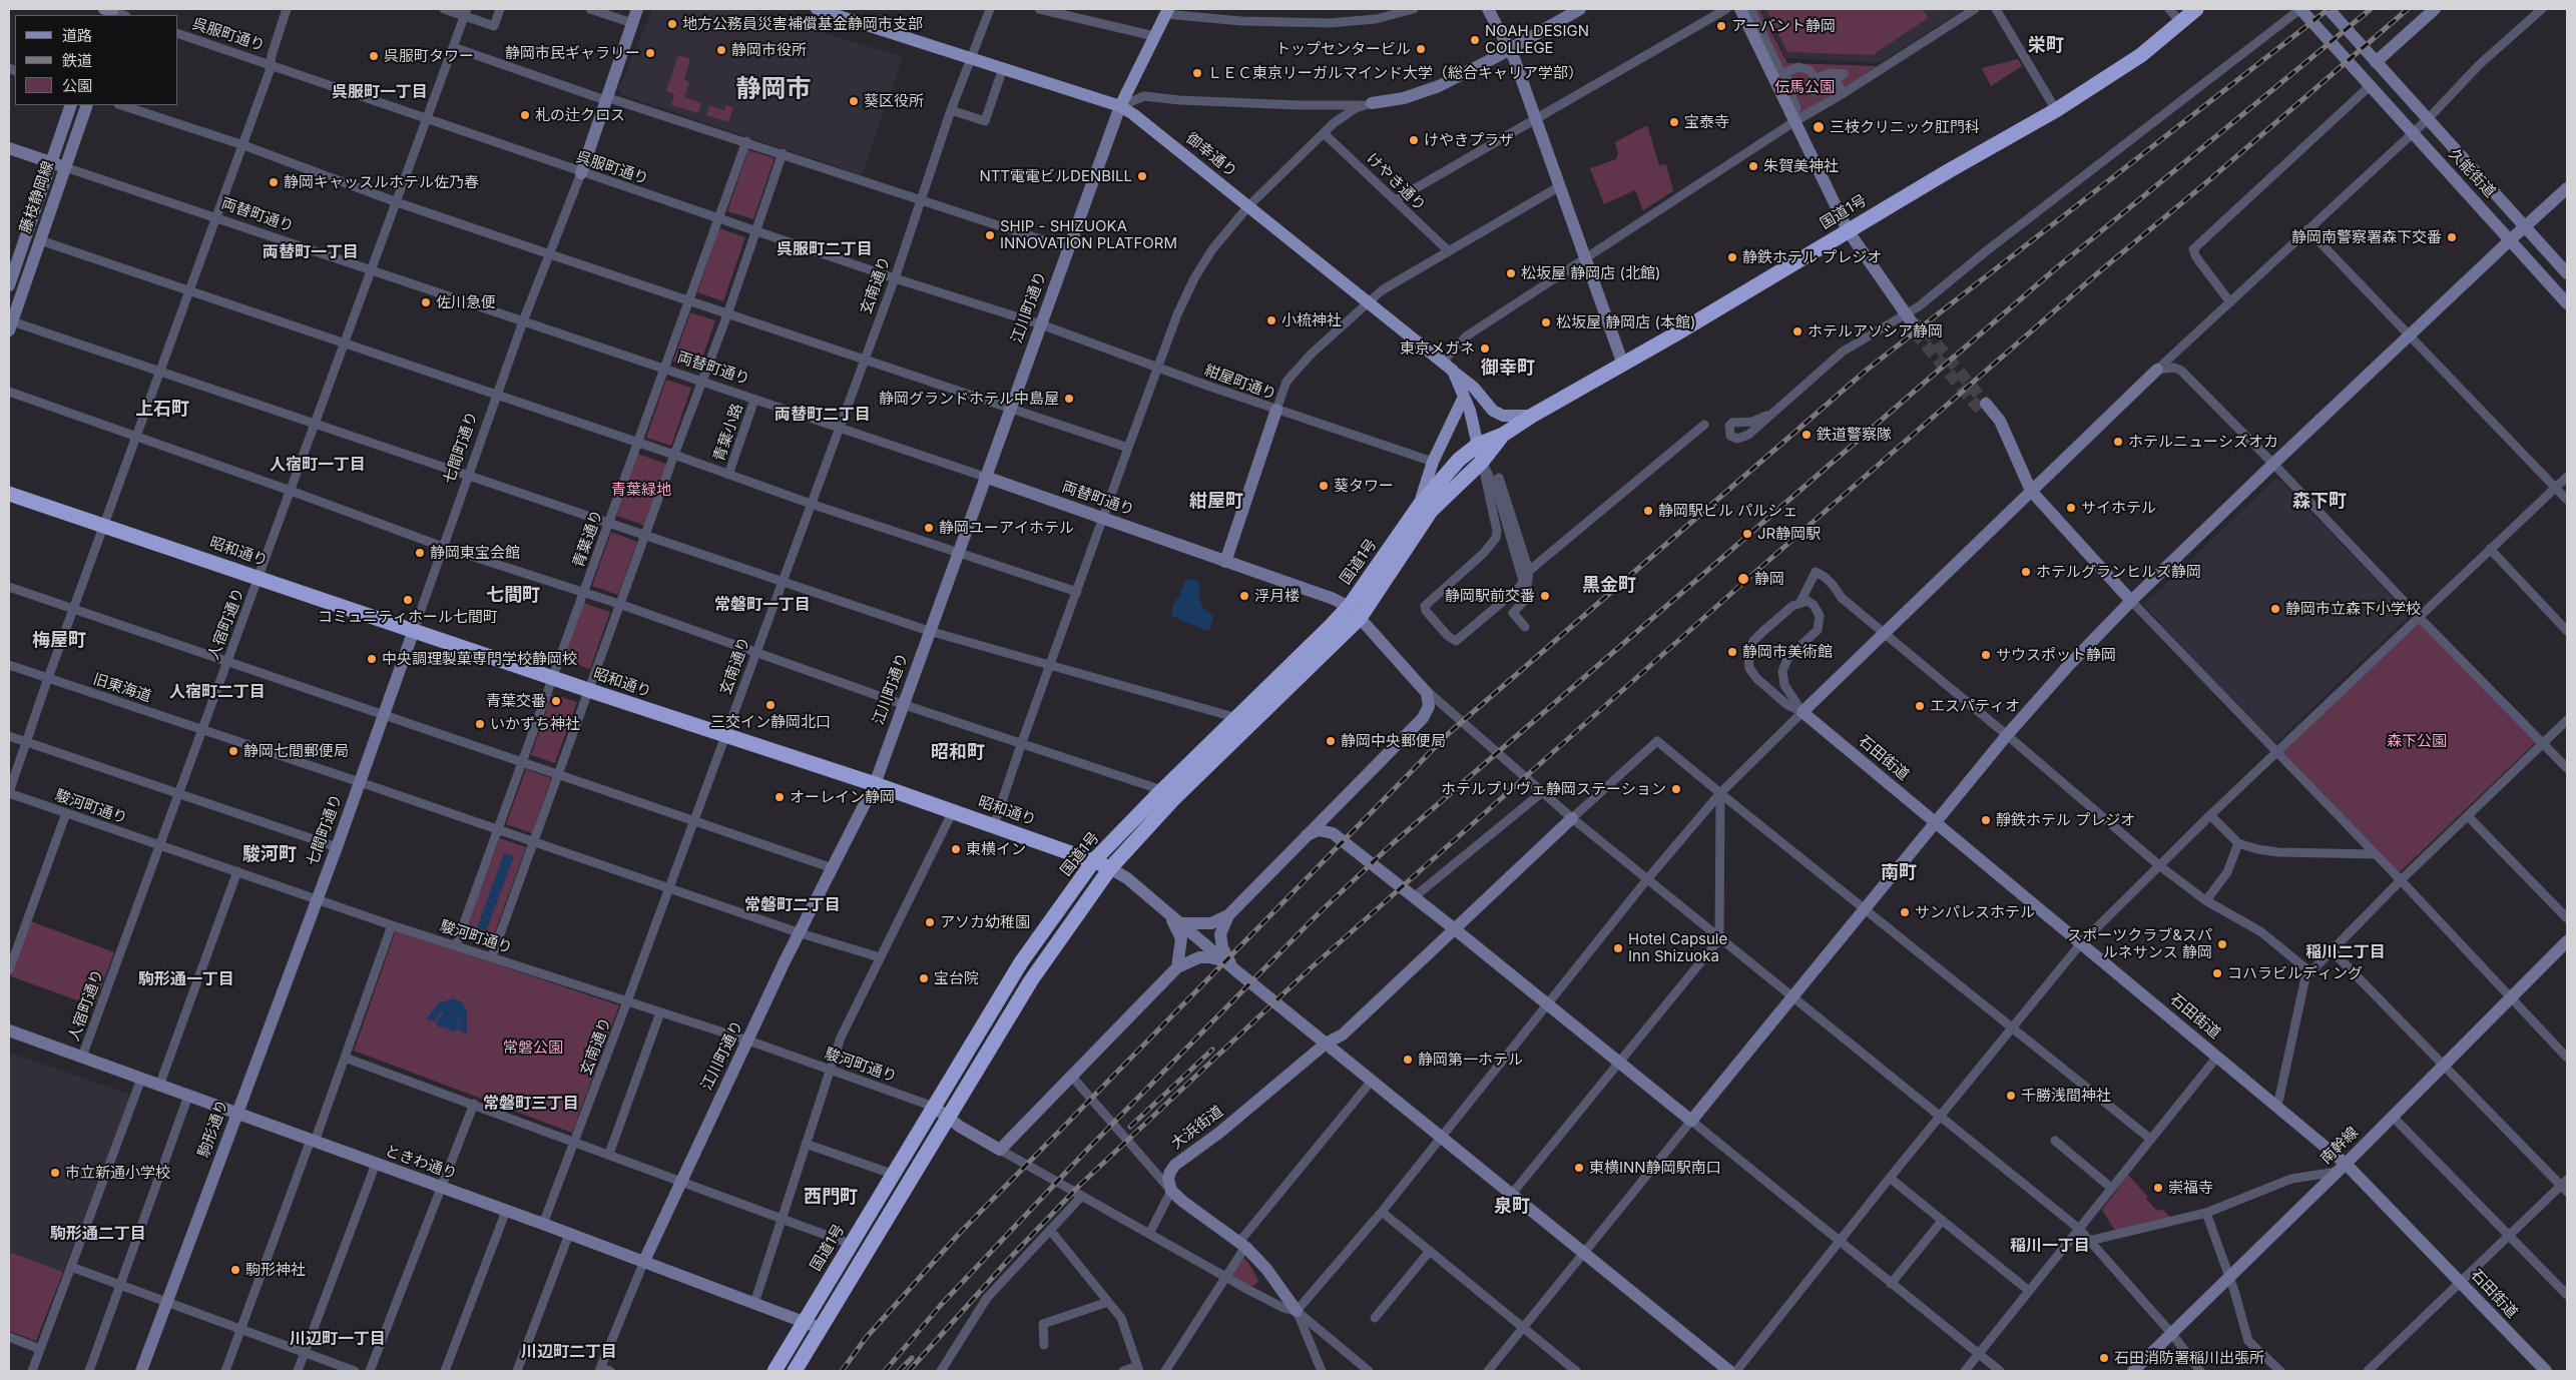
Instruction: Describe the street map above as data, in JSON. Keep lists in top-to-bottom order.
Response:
{
  "streets": {
    "highway": ["国道1号", "昭和通り"],
    "main road": ["御幸通り"],
    "street": [
      "呉服町通り",
      "久能街道",
      "けやき通り",
      "藤枝静岡線",
      "両替町通り",
      "玄南通り",
      "江川町通り",
      "紺屋町通り",
      "青葉小路",
      "七間町通り",
      "青葉通り",
      "人宿町通り",
      "旧東海道",
      "石田街道",
      "駿河町通り",
      "大浜街道",
      "駒形通り",
      "南幹線",
      "ときわ通り"
    ]
  },
  "crossings": [
    ["呉服町通り", "玄南通り"],
    ["呉服町通り", "江川町通り"],
    ["呉服町通り", "紺屋町通り"],
    ["呉服町通り", "七間町通り"],
    ["呉服町通り", "青葉通り"],
    ["呉服町通り", "人宿町通り"],
    ["御幸通り", "国道1号"],
    ["御幸通り", "玄南通り"],
    ["御幸通り", "江川町通り"],
    ["藤枝静岡線", "両替町通り"],
    ["国道1号", "両替町通り"],
    ["国道1号", "昭和通り"],
    ["国道1号", "駿河町通り"],
    ["国道1号", "ときわ通り"],
    ["両替町通り", "玄南通り"],
    ["両替町通り", "江川町通り"],
    ["両替町通り", "青葉小路"],
    ["両替町通り", "七間町通り"],
    ["両替町通り", "青葉通り"],
    ["両替町通り", "人宿町通り"],
    ["玄南通り", "昭和通り"],
    ["玄南通り", "旧東海道"],
    ["玄南通り", "駿河町通り"],
    ["玄南通り", "ときわ通り"],
    ["江川町通り", "紺屋町通り"],
    ["江川町通り", "昭和通り"],
    ["江川町通り", "旧東海道"],
    ["江川町通り", "駿河町通り"],
    ["江川町通り", "ときわ通り"],
    ["七間町通り", "昭和通り"],
    ["七間町通り", "旧東海道"],
    ["七間町通り", "駿河町通り"],
    ["七間町通り", "駒形通り"],
    ["青葉通り", "昭和通り"],
    ["青葉通り", "旧東海道"],
    ["青葉通り", "駿河町通り"],
    ["昭和通り", "人宿町通り"],
    ["人宿町通り", "旧東海道"],
    ["人宿町通り", "駿河町通り"],
    ["人宿町通り", "ときわ通り"],
    ["石田街道", "南幹線"],
    ["駿河町通り", "駒形通り"],
    ["駒形通り", "ときわ通り"]
  ],
  "districts": [
    "栄町",
    "静岡市",
    "呉服町一丁目",
    "呉服町二丁目",
    "両替町一丁目",
    "御幸町",
    "上石町",
    "両替町二丁目",
    "人宿町一丁目",
    "紺屋町",
    "森下町",
    "黒金町",
    "七間町",
    "常磐町一丁目",
    "梅屋町",
    "人宿町二丁目",
    "昭和町",
    "駿河町",
    "南町",
    "常磐町二丁目",
    "稲川二丁目",
    "駒形通一丁目",
    "常磐町三丁目",
    "西門町",
    "泉町",
    "駒形通二丁目",
    "稲川一丁目",
    "川辺町一丁目",
    "川辺町二丁目"
  ],
  "parks": [
    "伝馬公園",
    "青葉緑地",
    "森下公園",
    "常磐公園"
  ],
  "places": [
    "地方公務員災害補償基金静岡市支部",
    "アーバント静岡",
    "NOAH DESIGN COLLEGE",
    "トップセンタービル",
    "静岡市役所",
    "静岡市民ギャラリー",
    "呉服町タワー",
    "ＬＥＣ東京リーガルマインド大学（総合キャリア学部）",
    "葵区役所",
    "札の辻クロス",
    "宝泰寺",
    "三枝クリニック肛門科",
    "けやきプラザ",
    "朱賀美神社",
    "NTT電電ビルDENBILL",
    "静岡キャッスルホテル佐乃春",
    "SHIP - SHIZUOKA INNOVATION PLATFORM",
    "静岡南警察署森下交番",
    "静鉄ホテル プレジオ",
    "松坂屋 静岡店 (北館)",
    "佐川急便",
    "小梳神社",
    "松坂屋 静岡店 (本館)",
    "ホテルアソシア静岡",
    "東京メガネ",
    "静岡グランドホテル中島屋",
    "鉄道警察隊",
    "ホテルニューシズオカ",
    "葵タワー",
    "サイホテル",
    "静岡駅ビル パルシェ",
    "静岡ユーアイホテル",
    "JR静岡駅",
    "静岡東宝会館",
    "ホテルグランヒルズ静岡",
    "静岡",
    "浮月楼",
    "静岡駅前交番",
    "コミュニティホール七間町",
    "静岡市立森下小学校",
    "静岡市美術館",
    "サウスポット静岡",
    "中央調理製菓専門学校静岡校",
    "青葉交番",
    "三交イン静岡北口",
    "エスパティオ",
    "いかずち神社",
    "静岡中央郵便局",
    "静岡七間郵便局",
    "ホテルプリヴェ静岡ステーション",
    "オーレイン静岡",
    "靜鉄ホテル プレジオ",
    "東横イン",
    "サンパレスホテル",
    "アソカ幼稚園",
    "スポーツクラブ&スパ ルネサンス 静岡",
    "Hotel Capsule Inn Shizuoka",
    "コハラビルディング",
    "宝台院",
    "静岡第一ホテル",
    "千勝浅間神社",
    "東横INN静岡駅南口",
    "市立新通小学校",
    "崇福寺",
    "駒形神社",
    "石田消防署稲川出張所"
  ],
  "legend": ["道路", "鉄道", "公園"]
}
